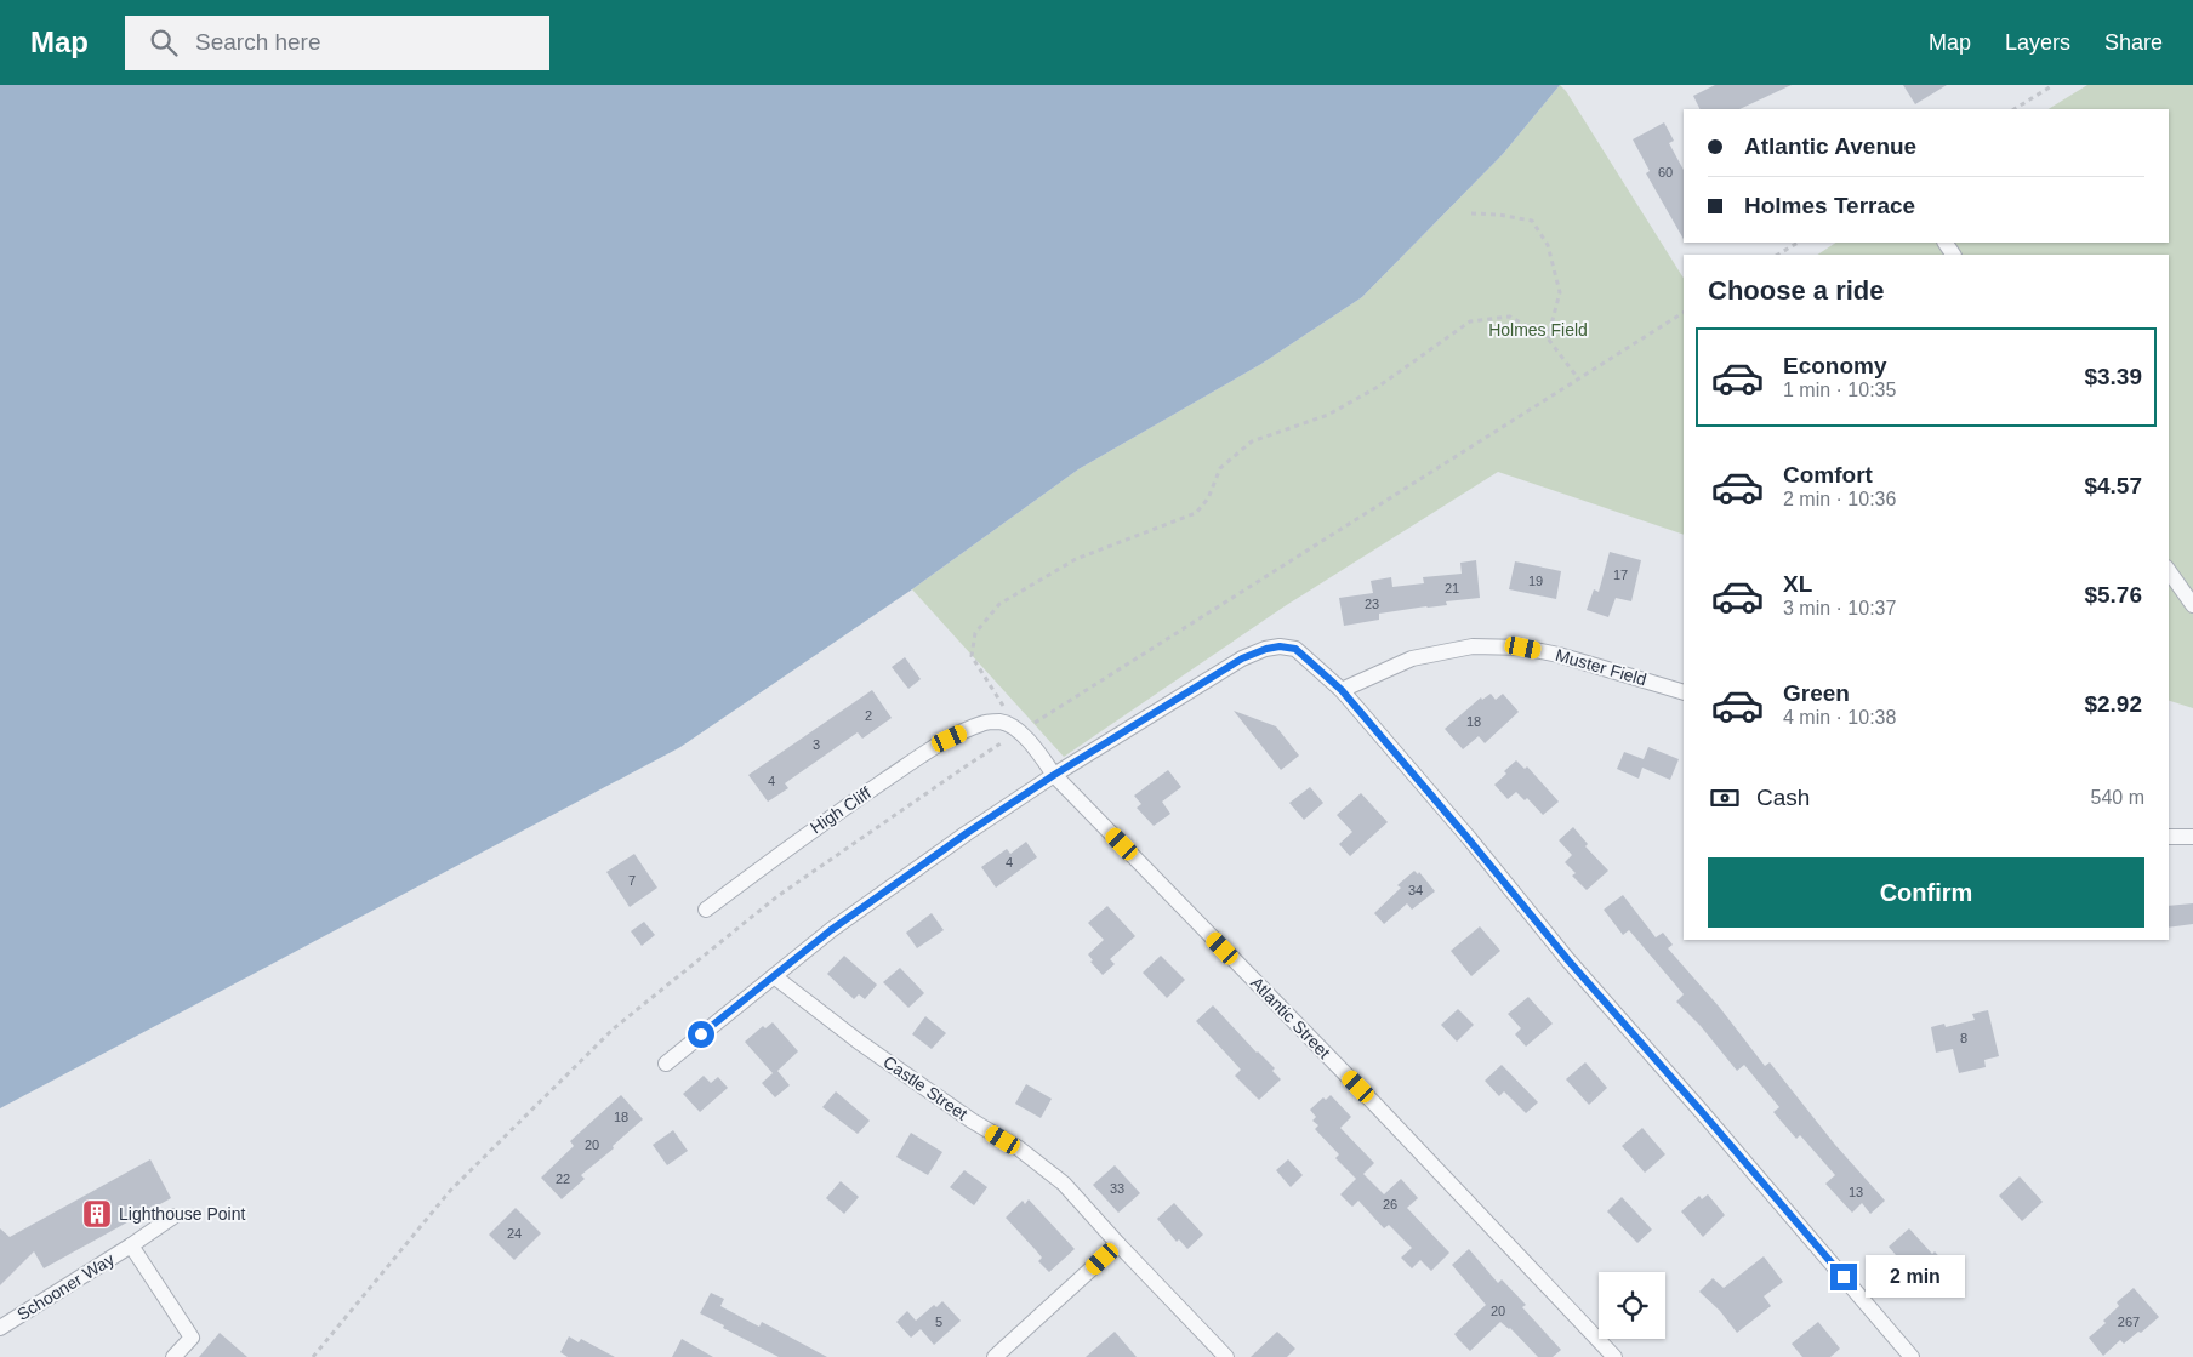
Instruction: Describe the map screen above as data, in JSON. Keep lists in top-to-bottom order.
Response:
{
  "streets": {
    "street": [
      "Muster Field",
      "High Cliff",
      "Atlantic Street",
      "Castle Street",
      "Schooner Way"
    ]
  },
  "crossings": [
    ["High Cliff", "Atlantic Street"]
  ],
  "parks": ["Holmes Field"],
  "places": {
    "building": ["Lighthouse Point"]
  },
  "house_numbers": [
    "60",
    "17",
    "19",
    "21",
    "23",
    "2",
    "18",
    "3",
    "4",
    "4",
    "7",
    "34",
    "8",
    "18",
    "20",
    "22",
    "33",
    "13",
    "26",
    "24",
    "20",
    "5",
    "267"
  ],
  "page": {
    "header": "Map",
    "search": "Search here",
    "nav": ["Map", "Layers", "Share"],
    "banner": ["Atlantic Avenue", "Holmes Terrace"],
    "heading": "Choose a ride",
    "list": [
      {
        "name": "Economy",
        "note": "1 min · 10:35",
        "value": "$3.39"
      },
      {
        "name": "Comfort",
        "note": "2 min · 10:36",
        "value": "$4.57"
      },
      {
        "name": "XL",
        "note": "3 min · 10:37",
        "value": "$5.76"
      },
      {
        "name": "Green",
        "note": "4 min · 10:38",
        "value": "$2.92"
      }
    ],
    "pay": ["Cash", "540 m"],
    "buttons": "Confirm",
    "bubble": "2 min"
  }
}
